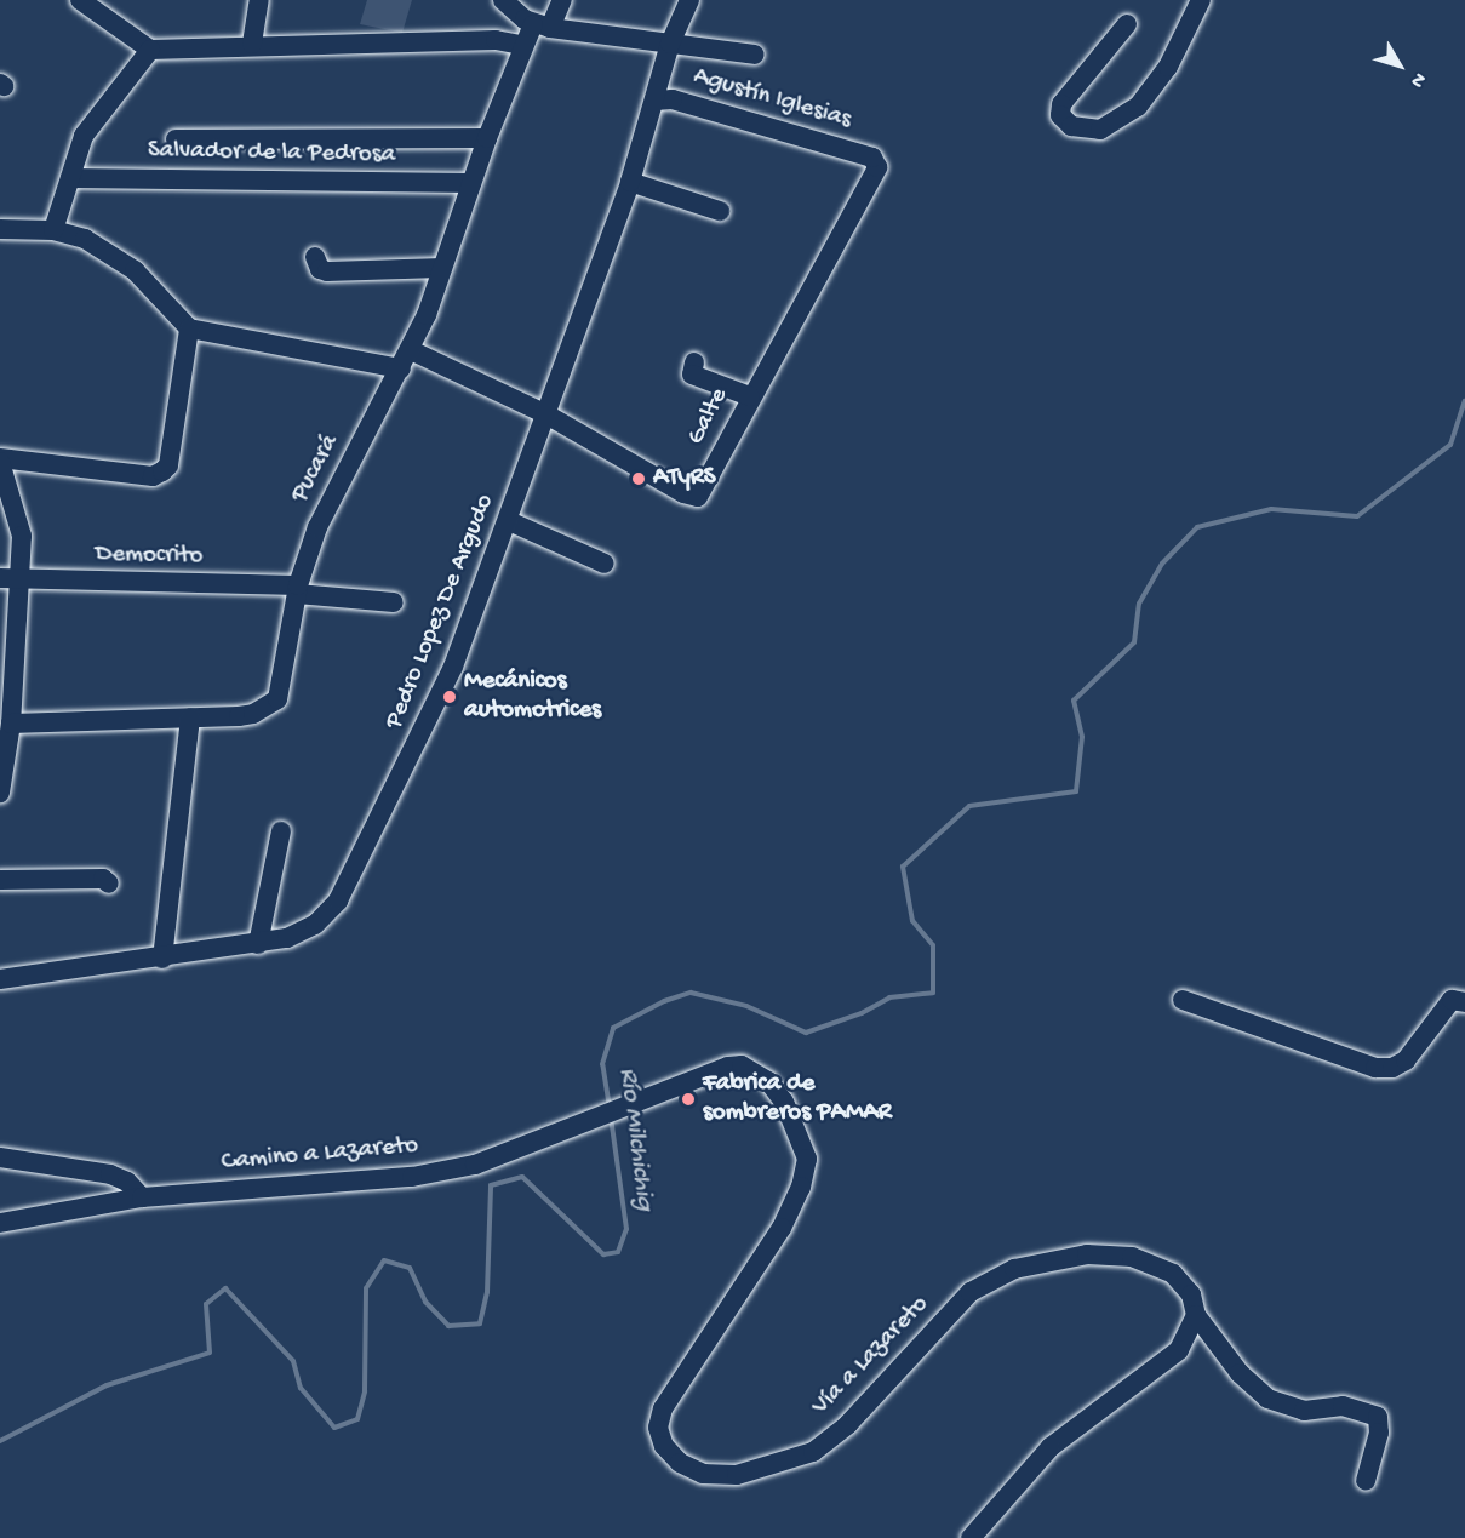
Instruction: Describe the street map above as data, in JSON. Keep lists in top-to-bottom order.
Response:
{
  "streets": {
    "street": [
      "Agustín Iglesias",
      "Salvador de la Pedrosa",
      "Galte",
      "Pucará",
      "Democrito",
      "Pedro Lopez De Argudo",
      "Camino a Lazareto",
      "Vía a Lazareto"
    ]
  },
  "crossings": [
    ["Agustín Iglesias", "Galte"],
    ["Agustín Iglesias", "Pedro Lopez De Argudo"],
    ["Salvador de la Pedrosa", "Pucará"],
    ["Galte", "Pucará"],
    ["Galte", "Pedro Lopez De Argudo"],
    ["Pucará", "Democrito"],
    ["Camino a Lazareto", "Vía a Lazareto"]
  ],
  "water": ["Río Milchichig"],
  "places": ["ATyRS", "Mecánicos automotrices", "Fabrica de sombreros PAMAR"],
  "north": "bottom right"
}
